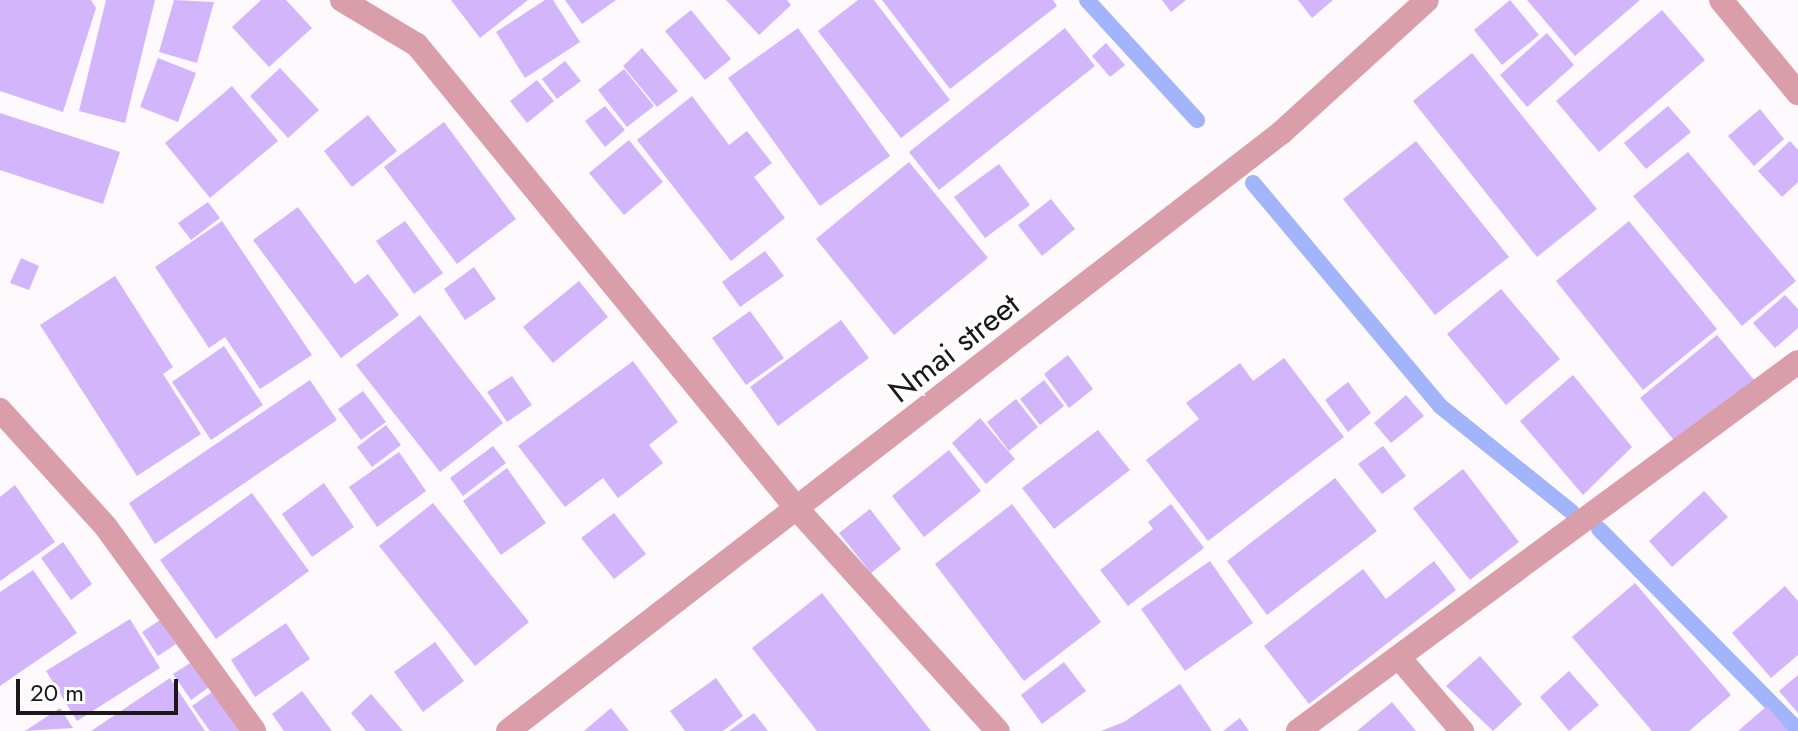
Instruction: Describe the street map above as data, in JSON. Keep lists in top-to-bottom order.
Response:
{
  "streets": {
    "street": ["Nmai street"]
  },
  "scale_bar": "20 m"
}
